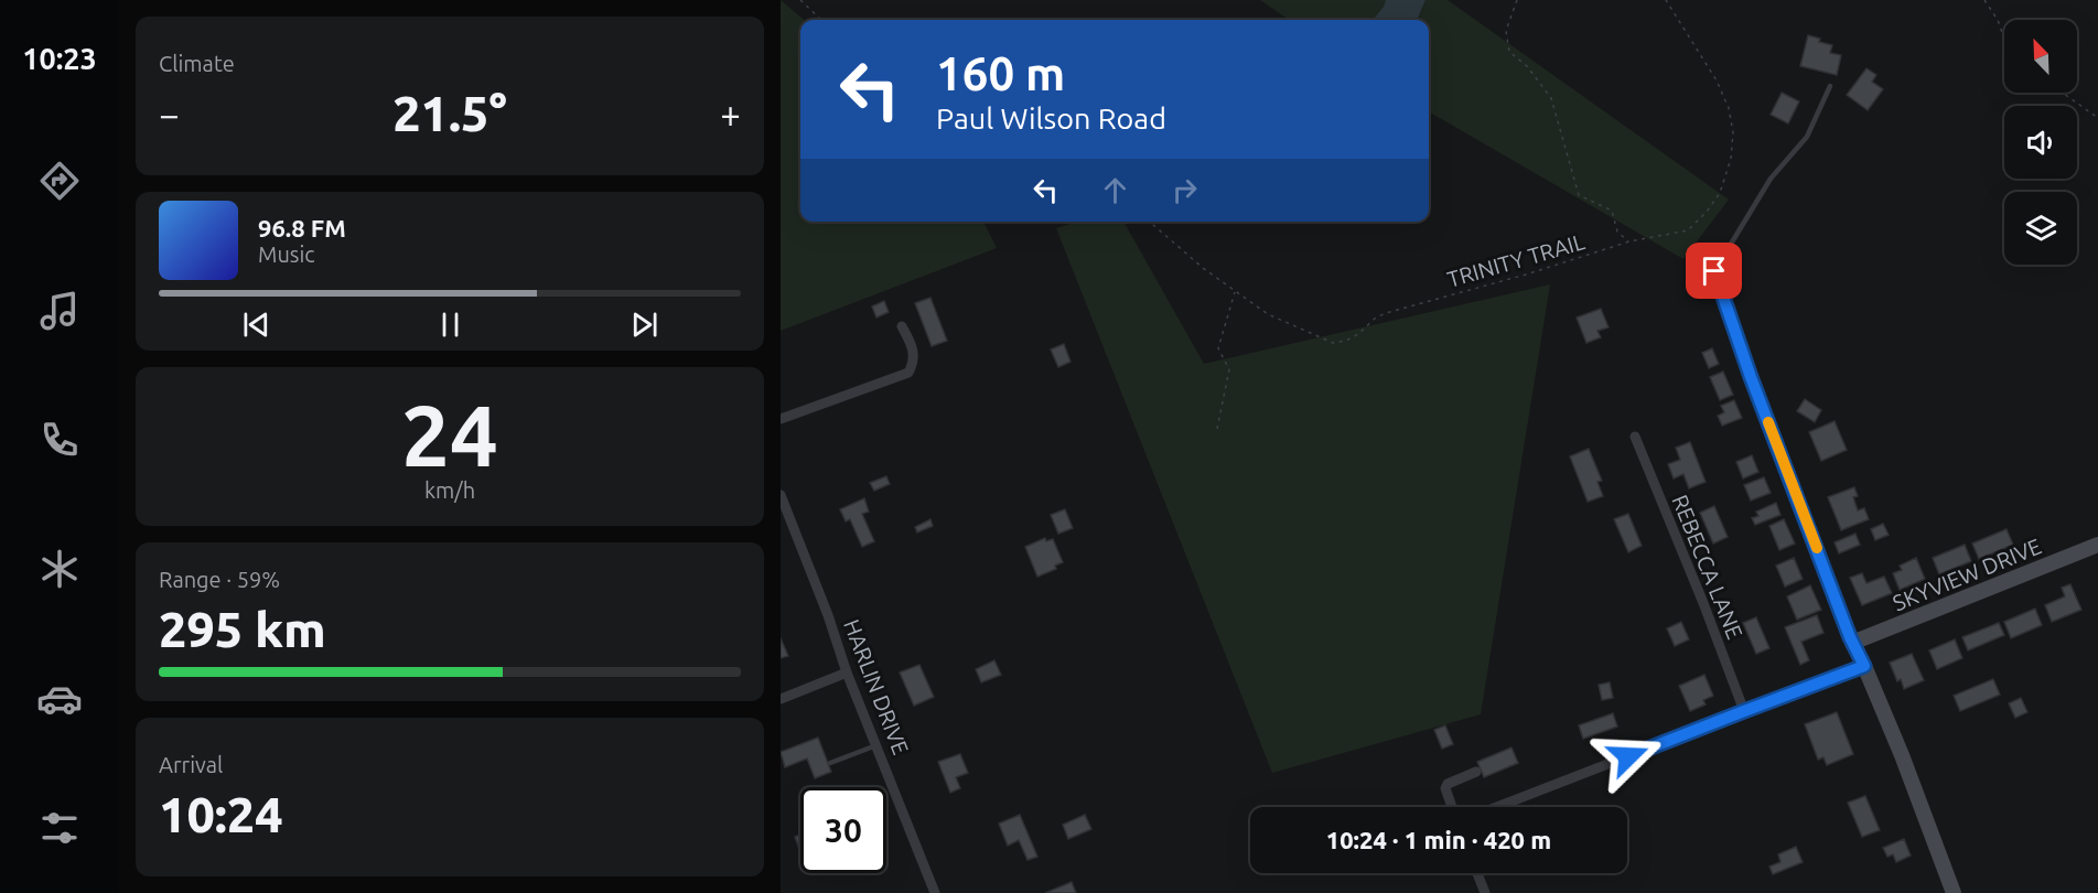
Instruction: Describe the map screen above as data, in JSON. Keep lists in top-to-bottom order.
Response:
{
  "streets": {
    "street": ["REBECCA LANE", "SKYVIEW DRIVE", "HARLIN DRIVE"],
    "path": ["TRINITY TRAIL"]
  },
  "north": "top left",
  "page": {
    "tabs": "10:23",
    "tile": [
      "Climate",
      ["24", "km/h"],
      ["Range · 59%", "295 km"],
      ["Arrival", "10:24"]
    ],
    "turn": ["160 m", "Paul Wilson Road"],
    "heat": ["−", "21.5°", "+"],
    "song": ["96.8 FM", "Music"],
    "limit": "30",
    "trip": "10:24 · 1 min · 420 m"
  }
}
